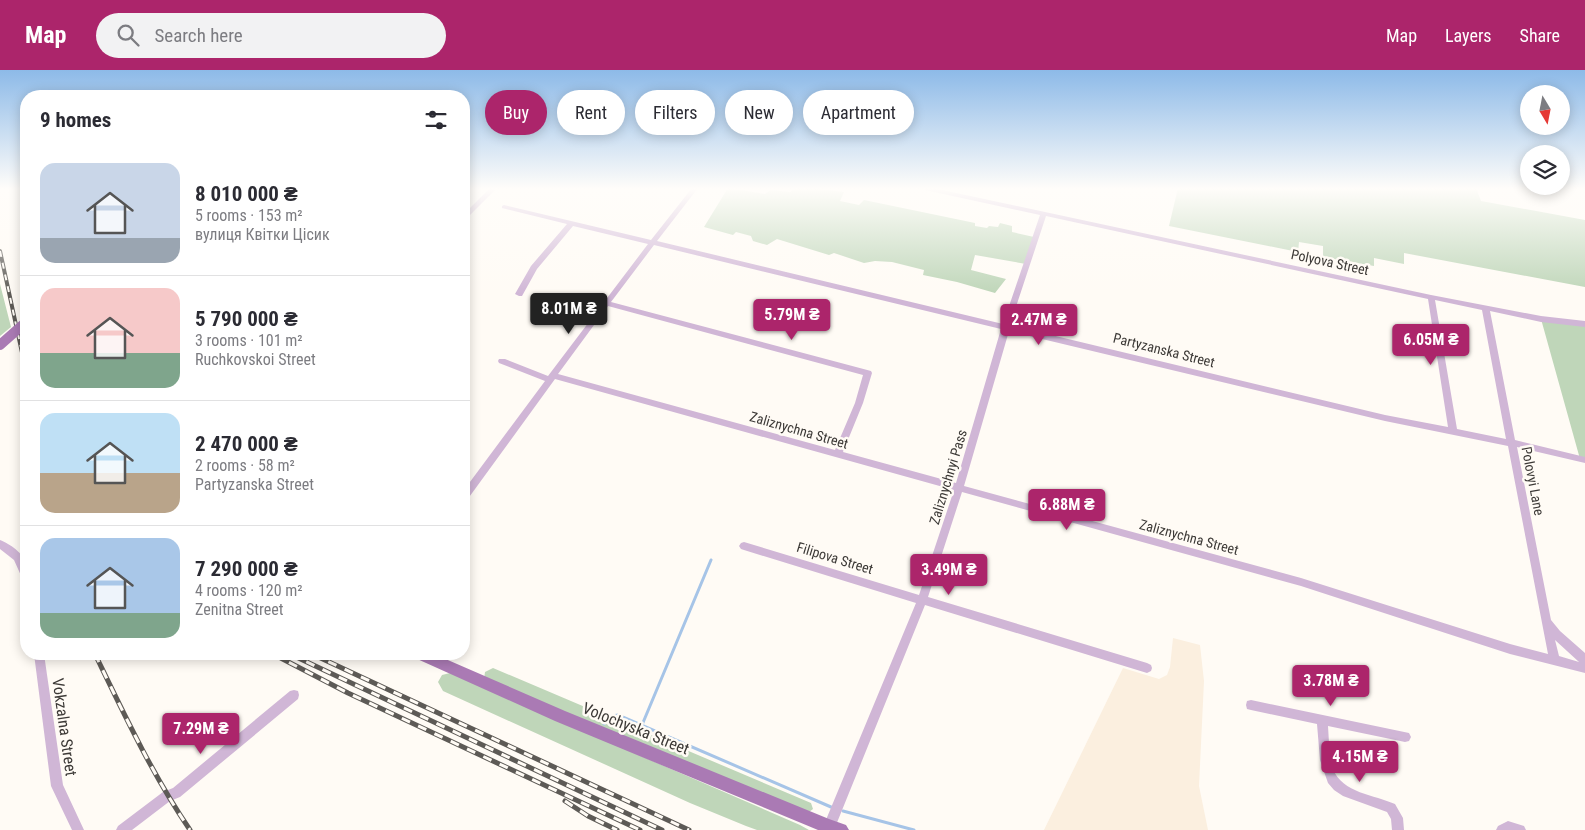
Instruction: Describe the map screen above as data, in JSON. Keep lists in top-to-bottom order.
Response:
{
  "streets": {
    "main road": ["Volochyska Street"],
    "street": [
      "Polyova Street",
      "Partyzanska Street",
      "Zaliznychna Street",
      "Zaliznychnyi Pass",
      "Polovyi Lane",
      "Filipova Street",
      "Vokzalna Street"
    ]
  },
  "crossings": [
    ["Polyova Street", "Polovyi Lane"],
    ["Partyzanska Street", "Zaliznychnyi Pass"],
    ["Partyzanska Street", "Polovyi Lane"],
    ["Zaliznychna Street", "Zaliznychnyi Pass"],
    ["Zaliznychna Street", "Polovyi Lane"],
    ["Zaliznychnyi Pass", "Filipova Street"],
    ["Zaliznychnyi Pass", "Volochyska Street"]
  ],
  "north": "bottom",
  "page": {
    "header": "Map",
    "search": "Search here",
    "nav": ["Map", "Layers", "Share"],
    "chip": [
      "Buy",
      "Rent",
      "Filters",
      "New",
      "Apartment"
    ],
    "heading": "9 homes",
    "list": [
      {
        "name": "8 010 000 ₴",
        "note": "5 rooms · 153 m² · вулиця Квітки Цісик"
      },
      {
        "name": "5 790 000 ₴",
        "note": "3 rooms · 101 m² · Ruchkovskoi Street"
      },
      {
        "name": "2 470 000 ₴",
        "note": "2 rooms · 58 m² · Partyzanska Street"
      },
      {
        "name": "7 290 000 ₴",
        "note": "4 rooms · 120 m² · Zenitna Street"
      }
    ],
    "price": [
      "8.01M ₴",
      "5.79M ₴",
      "2.47M ₴",
      "6.05M ₴",
      "6.88M ₴",
      "3.49M ₴",
      "3.78M ₴",
      "7.29M ₴",
      "4.15M ₴"
    ]
  }
}
